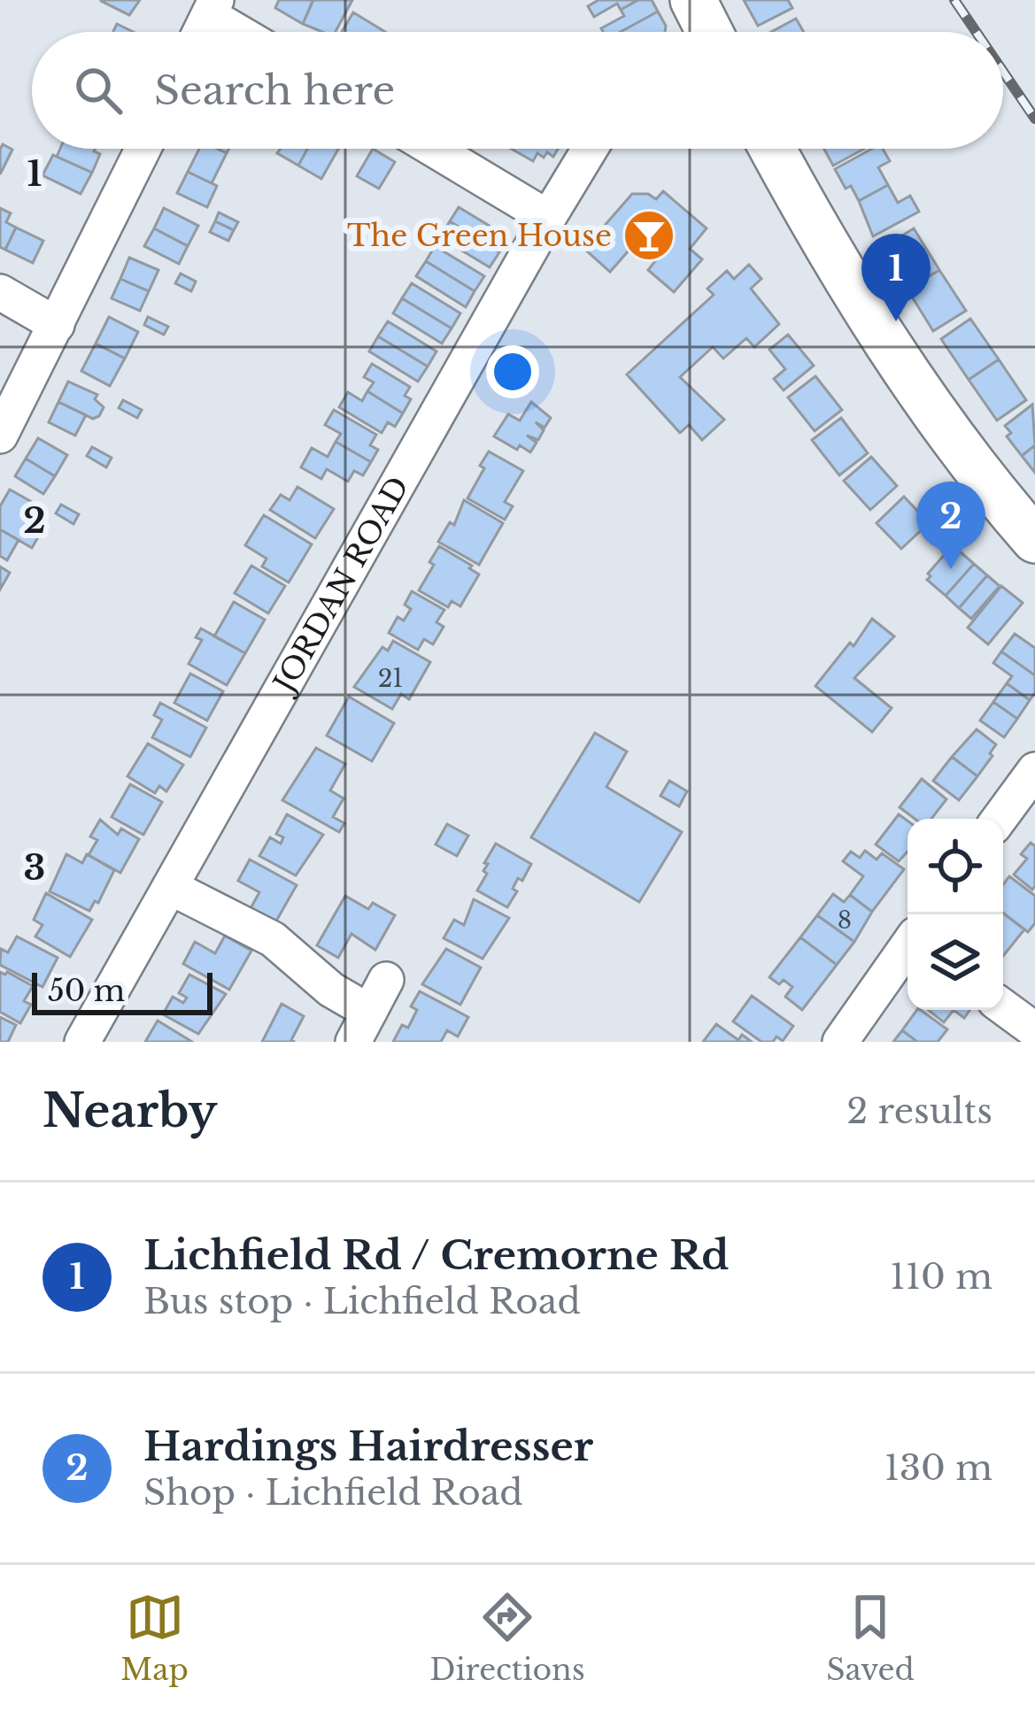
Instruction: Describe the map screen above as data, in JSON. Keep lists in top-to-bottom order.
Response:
{
  "streets": {
    "street": ["JORDAN ROAD"]
  },
  "places": {
    "bar": ["The Green House"]
  },
  "house_numbers": ["21", "8"],
  "scale_bar": "50 m",
  "page": {
    "search": "Search here",
    "pins": ["1", "2"],
    "scale": "50 m",
    "heading": ["Nearby", "2 results"],
    "list": [
      {
        "mark": "1",
        "name": "Lichfield Rd / Cremorne Rd",
        "note": "Bus stop · Lichfield Road",
        "value": "110 m"
      },
      {
        "mark": "2",
        "name": "Hardings Hairdresser",
        "note": "Shop · Lichfield Road",
        "value": "130 m"
      }
    ],
    "nav": ["Map", "Directions", "Saved"]
  },
  "grid": {
    "rows": ["1", "2", "3"]
  }
}
